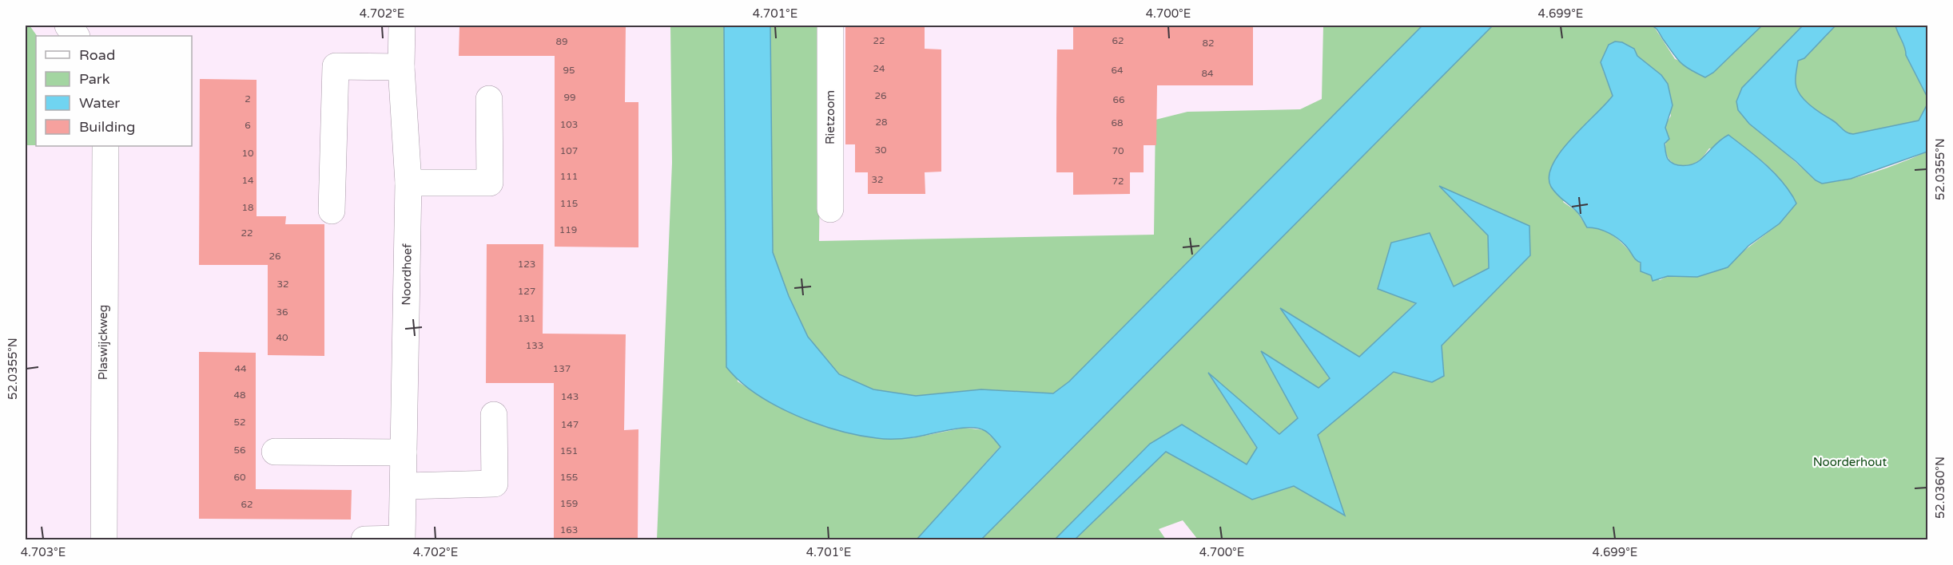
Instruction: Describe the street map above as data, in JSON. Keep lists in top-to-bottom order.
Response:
{
  "streets": {
    "street": ["Rietzoom", "Noordhoef", "Plaswijckweg"]
  },
  "parks": ["Noorderhout"],
  "house_numbers": [
    "22",
    "62",
    "89",
    "82",
    "24",
    "95",
    "64",
    "84",
    "26",
    "99",
    "2",
    "66",
    "28",
    "68",
    "103",
    "6",
    "30",
    "107",
    "70",
    "10",
    "111",
    "32",
    "14",
    "72",
    "115",
    "18",
    "119",
    "22",
    "26",
    "123",
    "32",
    "127",
    "36",
    "131",
    "40",
    "133",
    "44",
    "137",
    "48",
    "143",
    "52",
    "147",
    "56",
    "151",
    "60",
    "155",
    "159",
    "62",
    "163"
  ],
  "legend": [
    "Road",
    "Park",
    "Water",
    "Building"
  ],
  "coordinates": [
    "4.702°E",
    "4.701°E",
    "4.700°E",
    "4.699°E",
    "52.0355°N",
    "52.0360°N",
    "4.703°E"
  ]
}
